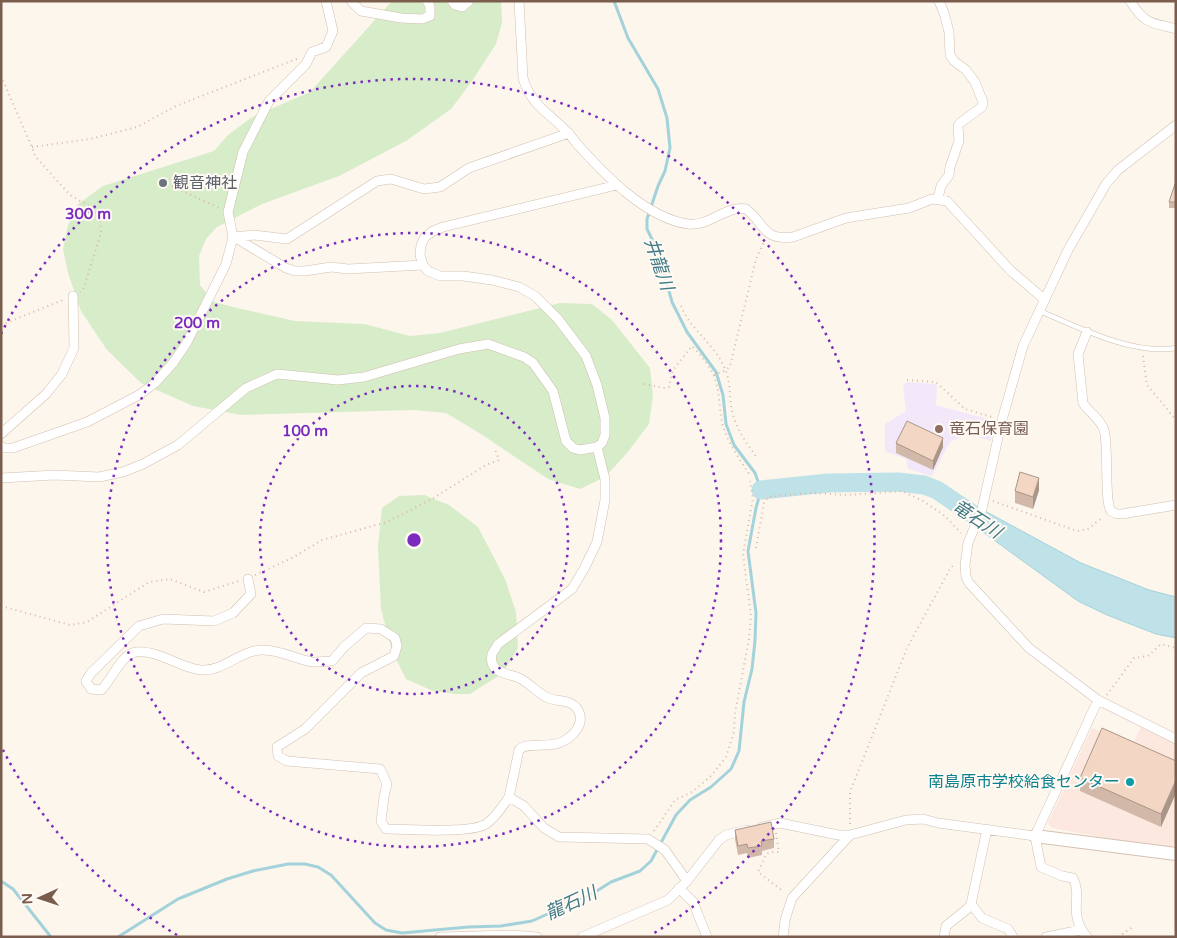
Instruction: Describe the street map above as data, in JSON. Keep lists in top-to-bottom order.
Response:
{
  "water": ["井龍川", "竜石川", "龍石川"],
  "places": ["観音神社", "竜石保育園", "南島原市学校給食センター"],
  "north": "left",
  "rings": ["300 m", "200 m", "100 m"]
}
